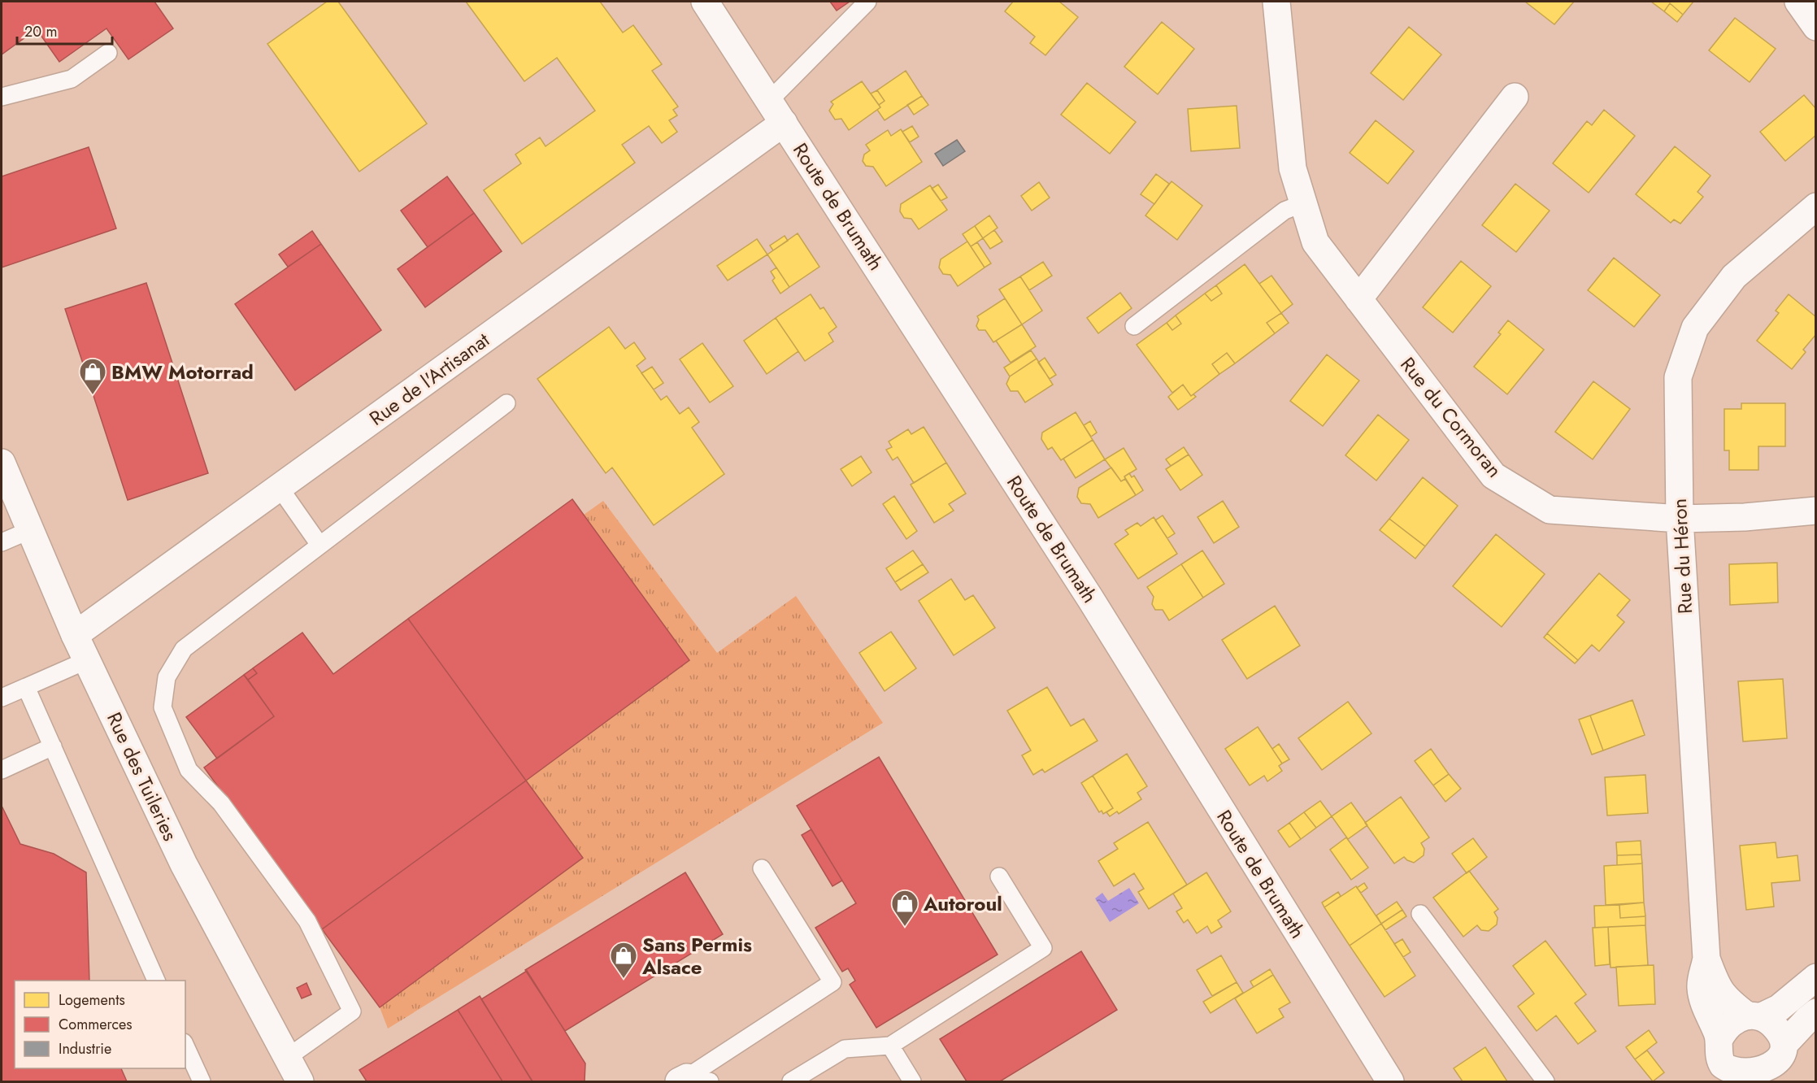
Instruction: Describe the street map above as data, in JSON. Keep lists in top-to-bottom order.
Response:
{
  "streets": {
    "street": [
      "Route de Brumath",
      "Rue de l'Artisanat",
      "Rue du Cormoran",
      "Rue du Héron",
      "Rue des Tuileries"
    ]
  },
  "crossings": [
    ["Route de Brumath", "Rue de l'Artisanat"],
    ["Rue de l'Artisanat", "Rue des Tuileries"],
    ["Rue du Cormoran", "Rue du Héron"]
  ],
  "places": {
    "shop": ["BMW Motorrad", "Autoroul", "Sans Permis Alsace"]
  },
  "legend": ["Logements", "Commerces", "Industrie"],
  "scale_bar": "20 m"
}
